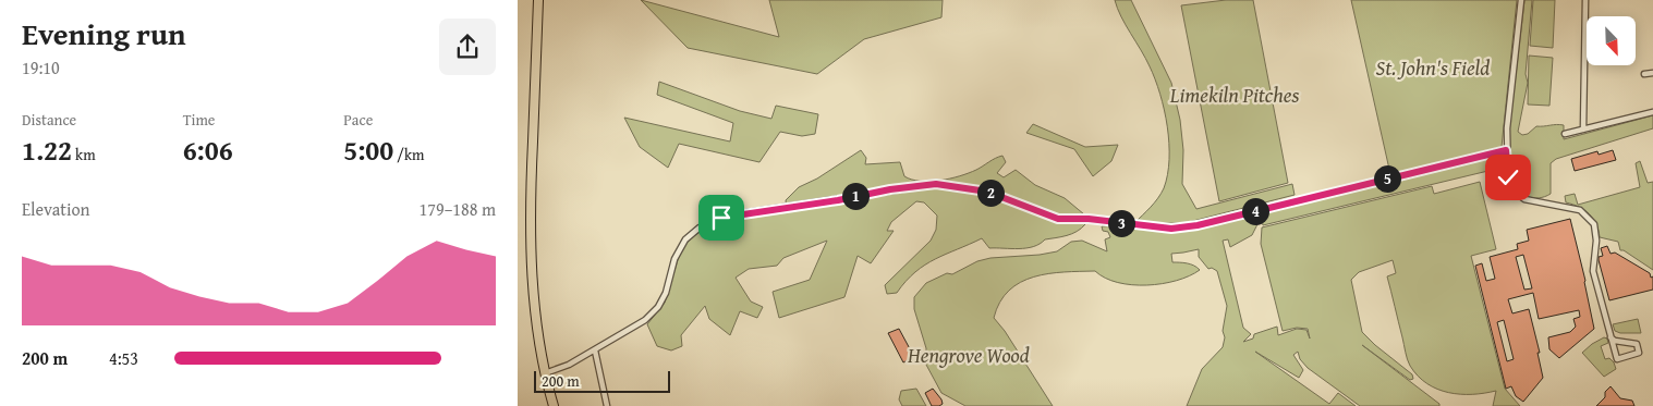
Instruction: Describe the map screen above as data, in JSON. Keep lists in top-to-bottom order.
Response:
{
  "parks": ["St. John's Field", "Limekiln Pitches", "Hengrove Wood"],
  "scale_bar": "200 m",
  "north": "bottom right",
  "page": {
    "heading": ["Evening run", "19:10"],
    "stats": [
      ["Distance", "1.22 km"],
      ["Time", "6:06"],
      ["Pace", "5:00 /km"]
    ],
    "pins": [
      "5",
      "2",
      "1",
      "4",
      "3"
    ],
    "chart": ["Elevation", "179–188 m"],
    "list": [
      {
        "name": "200 m",
        "note": "4:53"
      }
    ],
    "scale": "200 m"
  }
}
